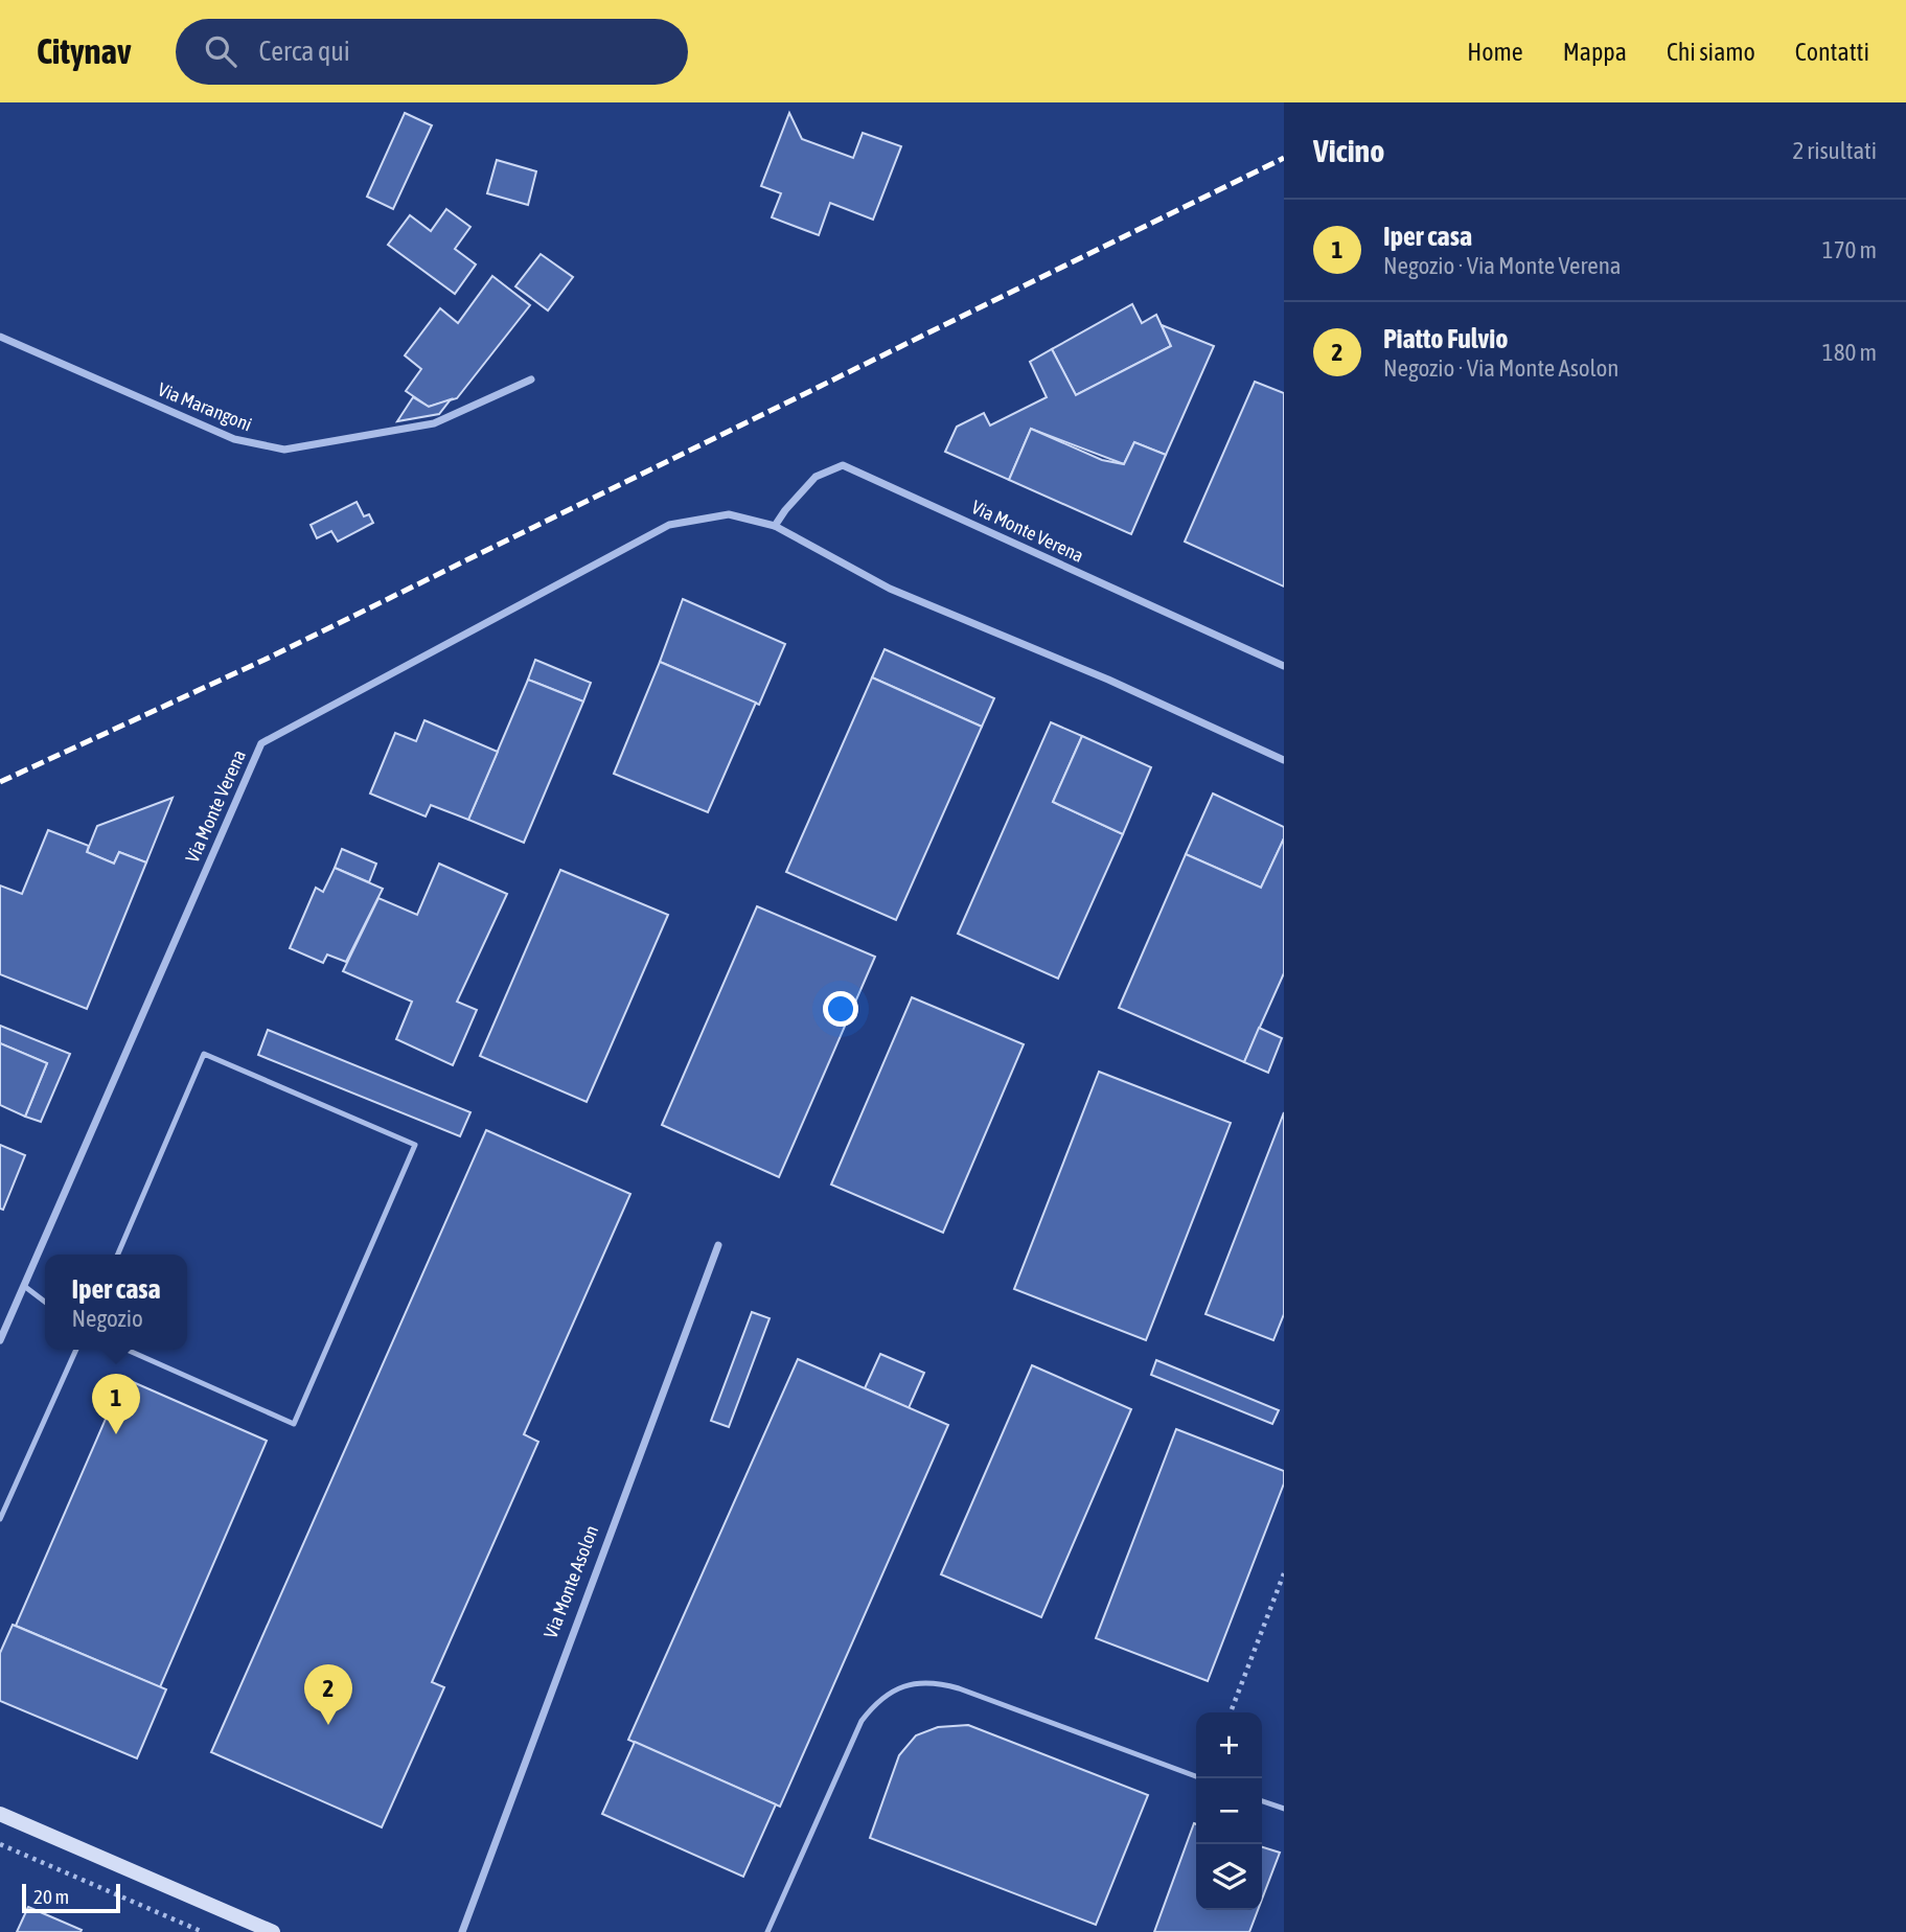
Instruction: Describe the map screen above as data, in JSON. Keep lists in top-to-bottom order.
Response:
{
  "streets": {
    "street": ["Via Marangoni", "Via Monte Verena", "Via Monte Asolon"]
  },
  "scale_bar": "20 m",
  "page": {
    "header": "Citynav",
    "search": "Cerca qui",
    "nav": [
      "Home",
      "Mappa",
      "Chi siamo",
      "Contatti"
    ],
    "heading": ["Vicino", "2 risultati"],
    "list": [
      {
        "mark": "1",
        "name": "Iper casa",
        "note": "Negozio · Via Monte Verena",
        "value": "170 m"
      },
      {
        "mark": "2",
        "name": "Piatto Fulvio",
        "note": "Negozio · Via Monte Asolon",
        "value": "180 m"
      }
    ],
    "popup": ["Iper casa", "Negozio"],
    "pins": ["1", "2"],
    "map_buttons": ["+", "−"],
    "scale": "20 m"
  }
}
